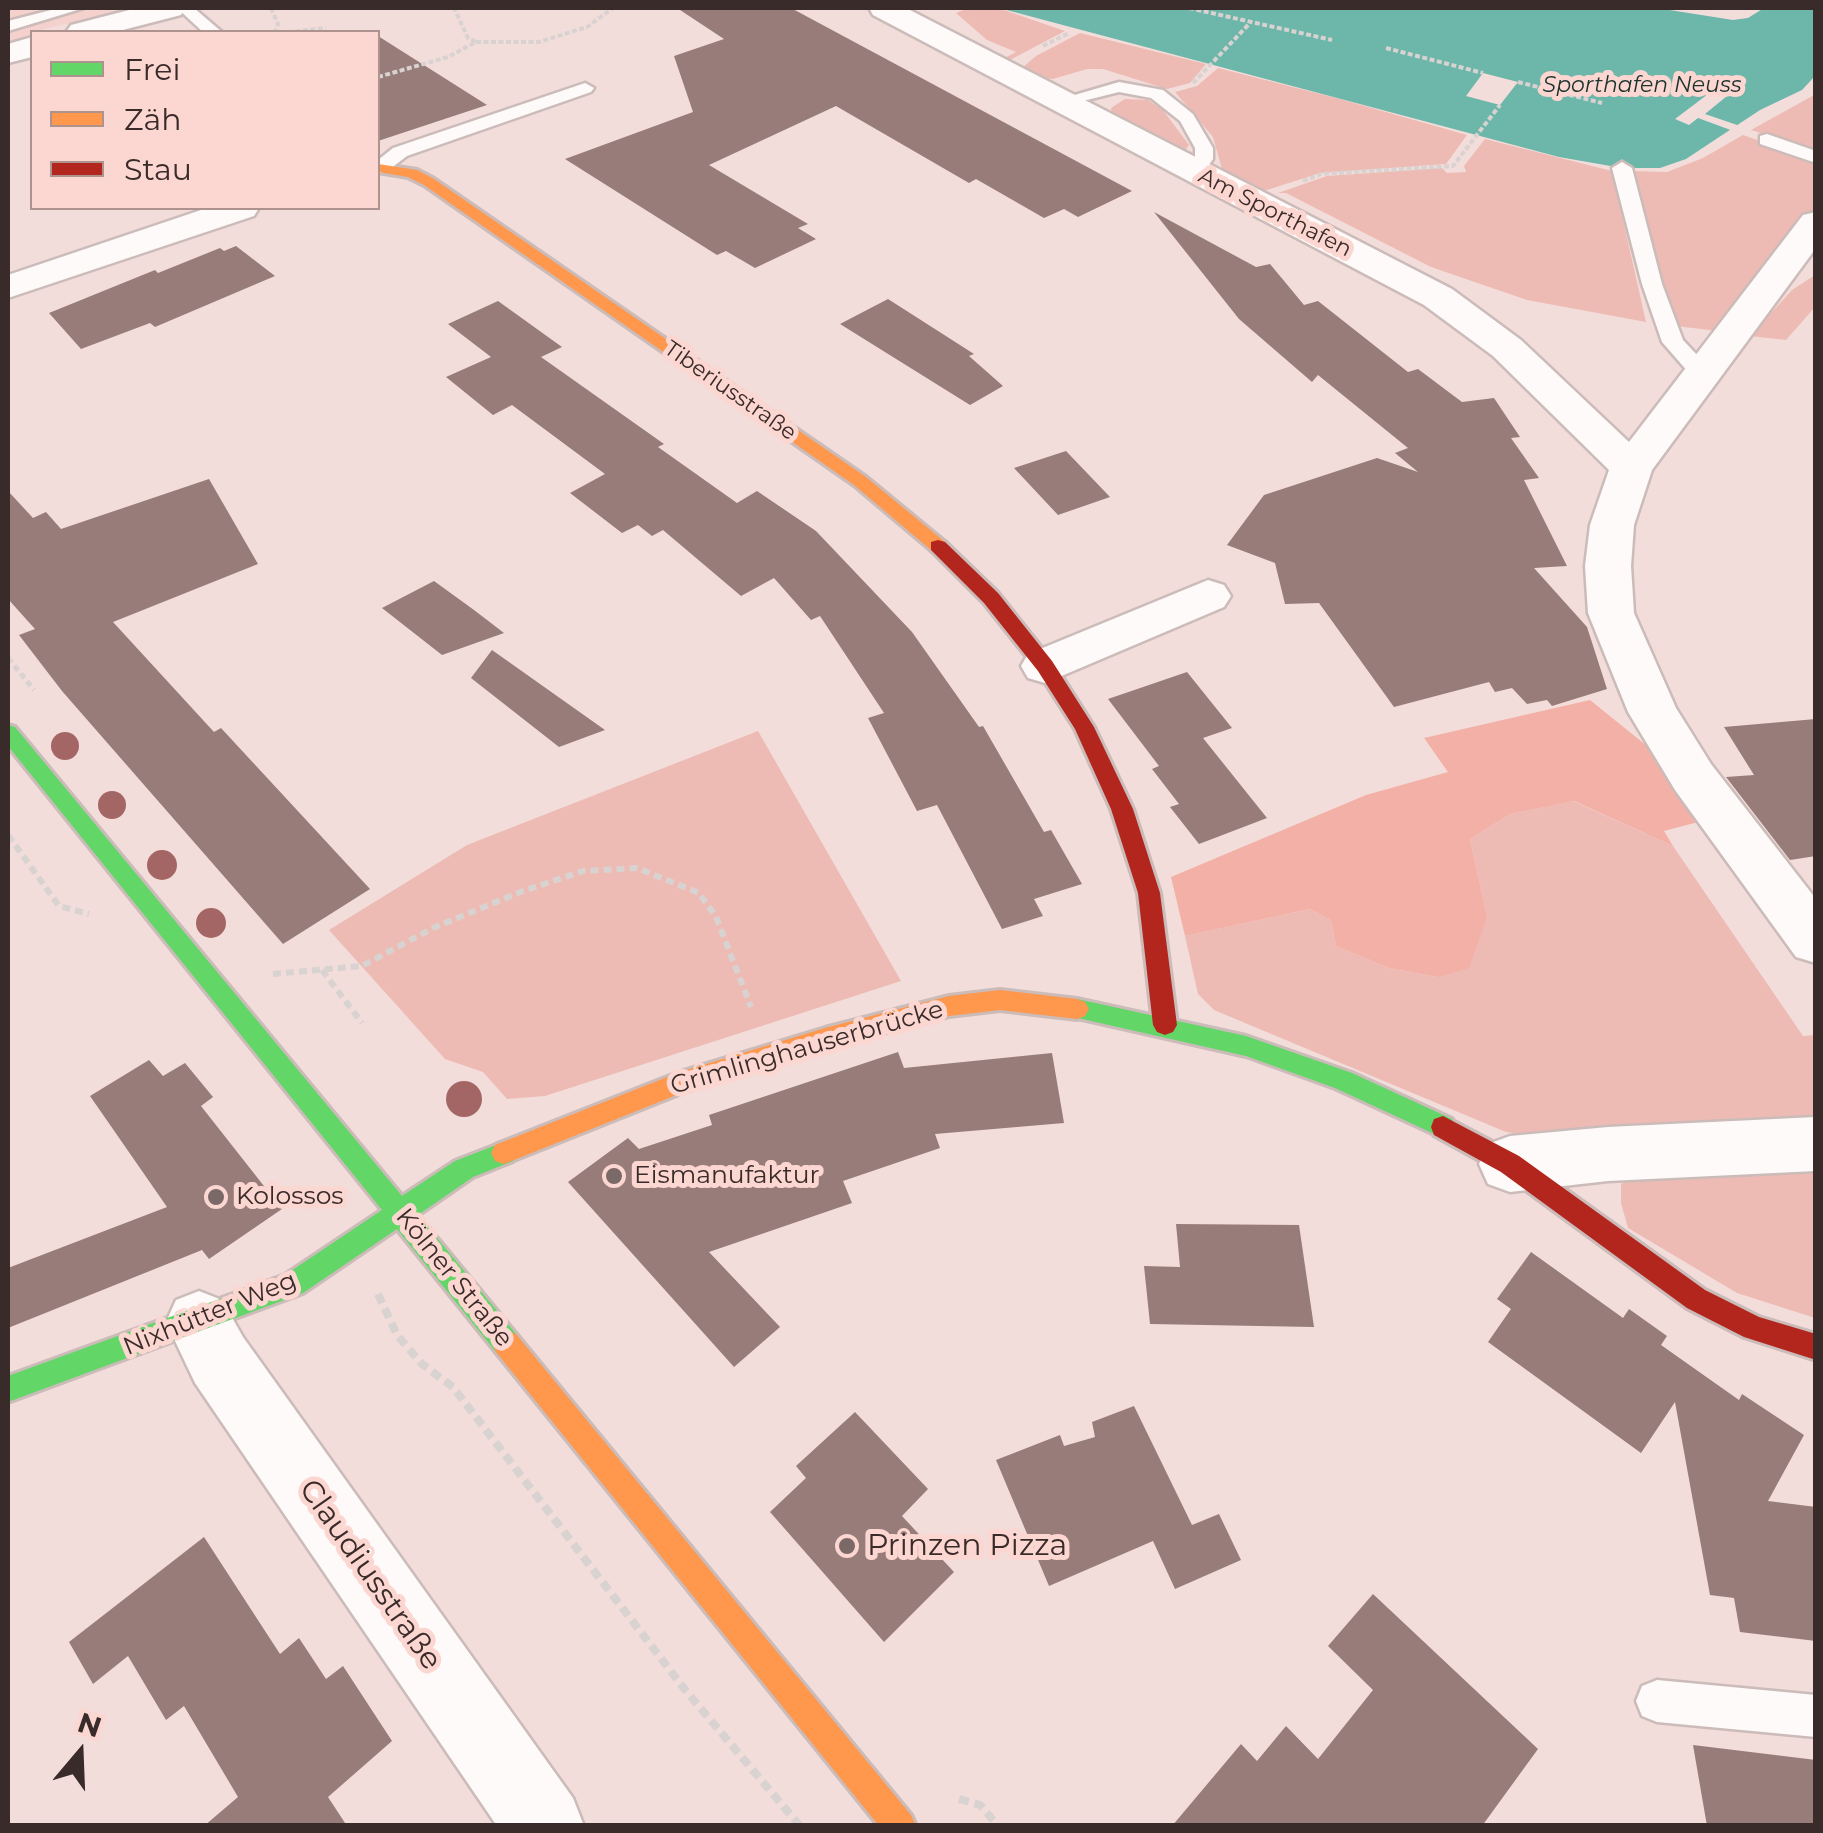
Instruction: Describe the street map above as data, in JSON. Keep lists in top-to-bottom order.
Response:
{
  "streets": {
    "street": [
      "Am Sporthafen",
      "Tiberiusstraße",
      "Grimlinghauserbrücke",
      "Kölner Straße",
      "Nixhütter Weg",
      "Claudiusstraße"
    ]
  },
  "crossings": [
    ["Tiberiusstraße", "Grimlinghauserbrücke"],
    ["Grimlinghauserbrücke", "Kölner Straße"],
    ["Grimlinghauserbrücke", "Nixhütter Weg"],
    ["Kölner Straße", "Nixhütter Weg"],
    ["Nixhütter Weg", "Claudiusstraße"]
  ],
  "water": ["Sporthafen Neuss"],
  "places": ["Eismanufaktur", "Kolossos", "Prinzen Pizza"],
  "legend": ["Frei", "Zäh", "Stau"],
  "north": "top"
}
